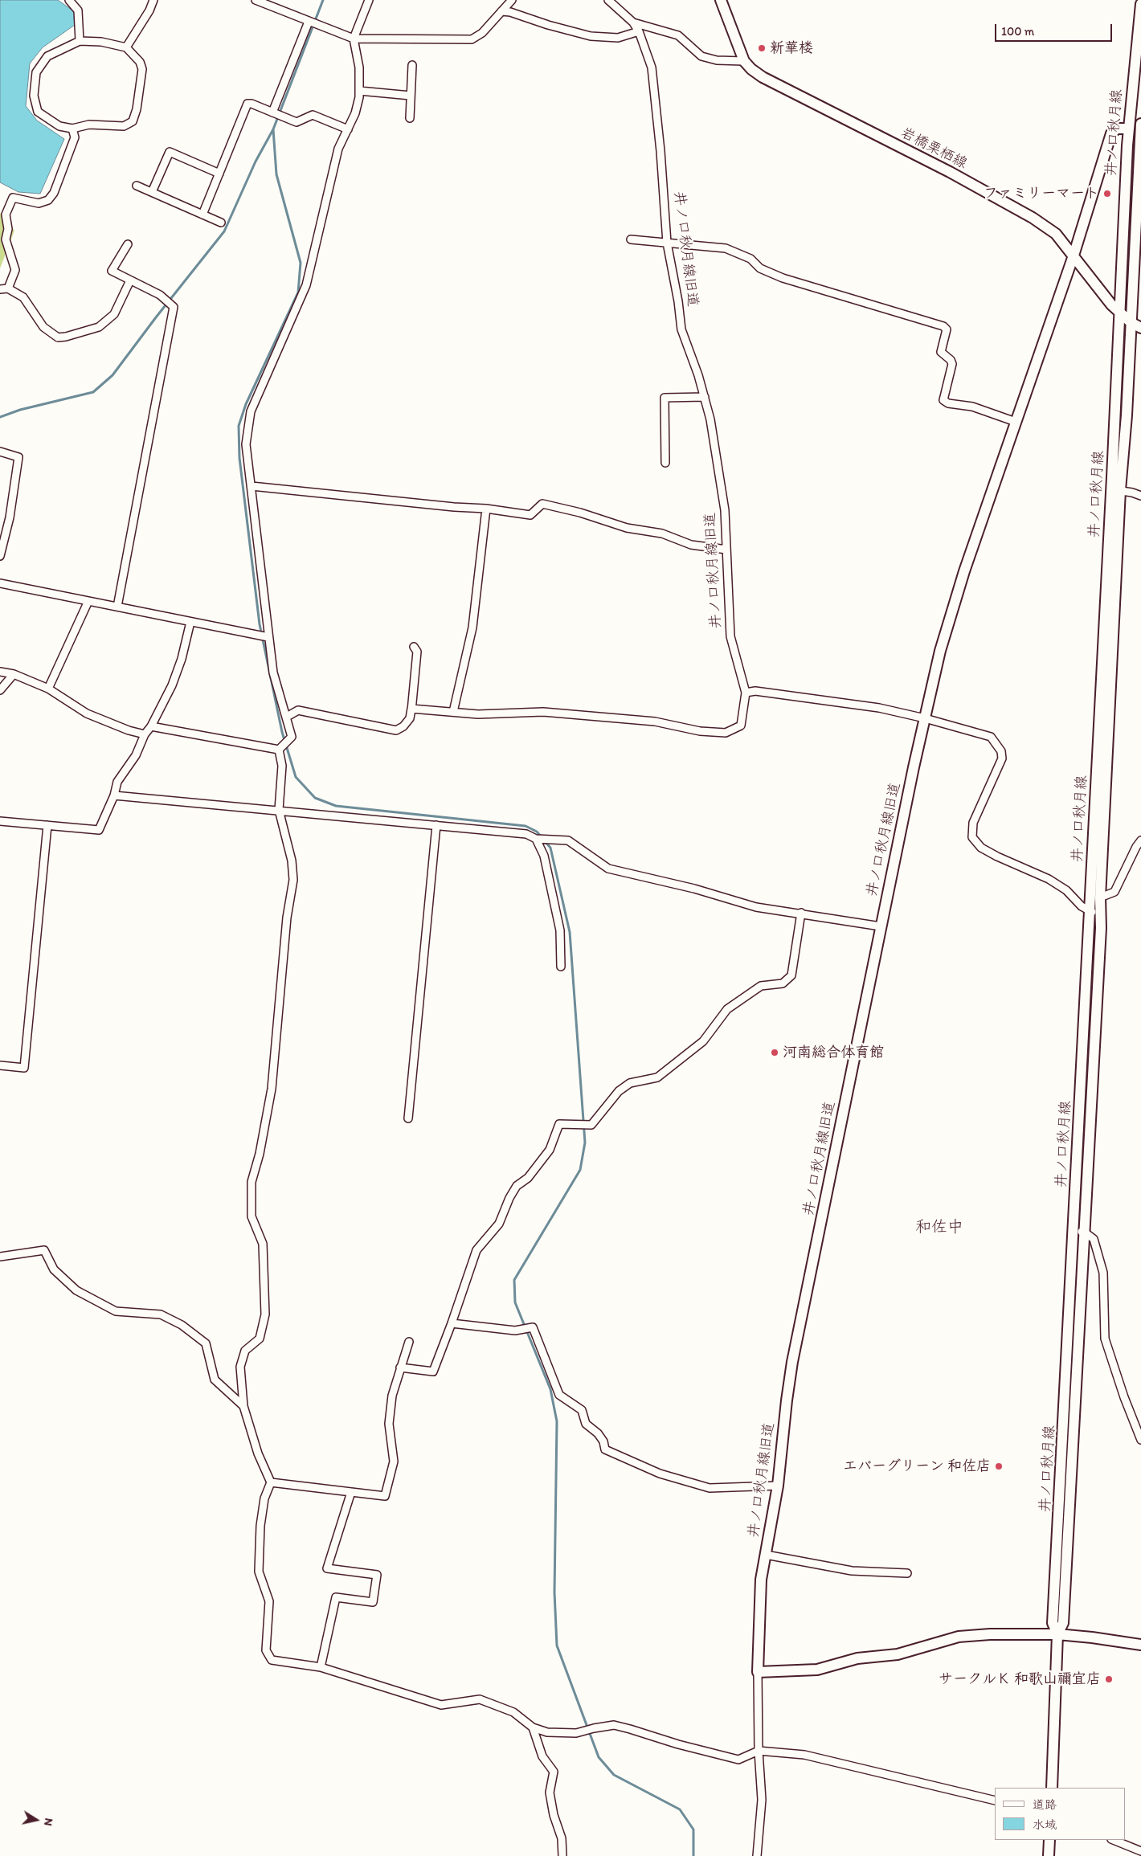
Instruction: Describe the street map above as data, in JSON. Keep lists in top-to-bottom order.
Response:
{
  "streets": {
    "main road": ["井ノ口秋月線", "岩橋栗栖線", "井ノ口秋月線旧道"]
  },
  "crossings": [
    ["井ノ口秋月線", "岩橋栗栖線"],
    ["井ノ口秋月線", "井ノ口秋月線旧道"],
    ["岩橋栗栖線", "井ノ口秋月線旧道"]
  ],
  "districts": ["和佐中"],
  "places": [
    "新華楼",
    "ファミリーマート",
    "河南総合体育館",
    "エバーグリーン 和佐店",
    "サークルＫ 和歌山禰宜店"
  ],
  "legend": ["道路", "水域"],
  "scale_bar": "100 m",
  "north": "right"
}
